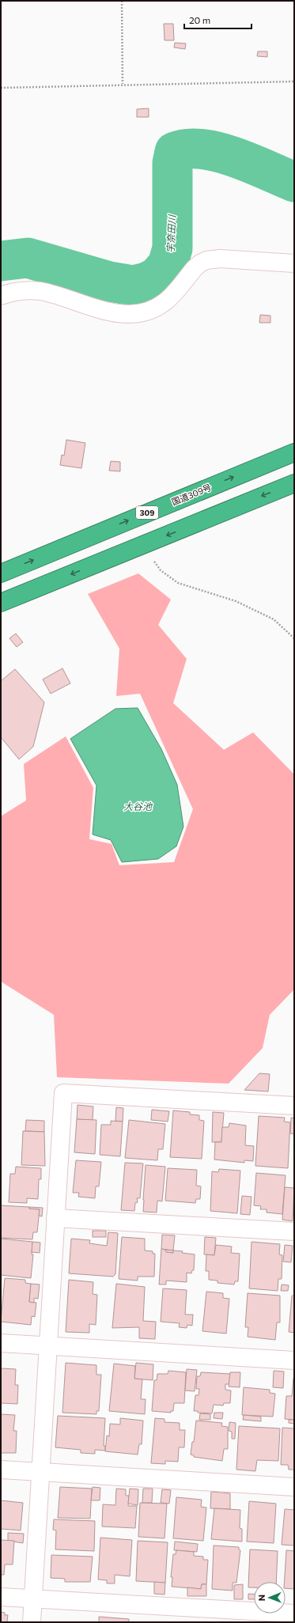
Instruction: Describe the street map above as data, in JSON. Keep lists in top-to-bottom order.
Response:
{
  "streets": {
    "highway": ["国道309号", "309"]
  },
  "water": ["宇奈田川", "大谷池"],
  "scale_bar": "20 m",
  "north": "left"
}
